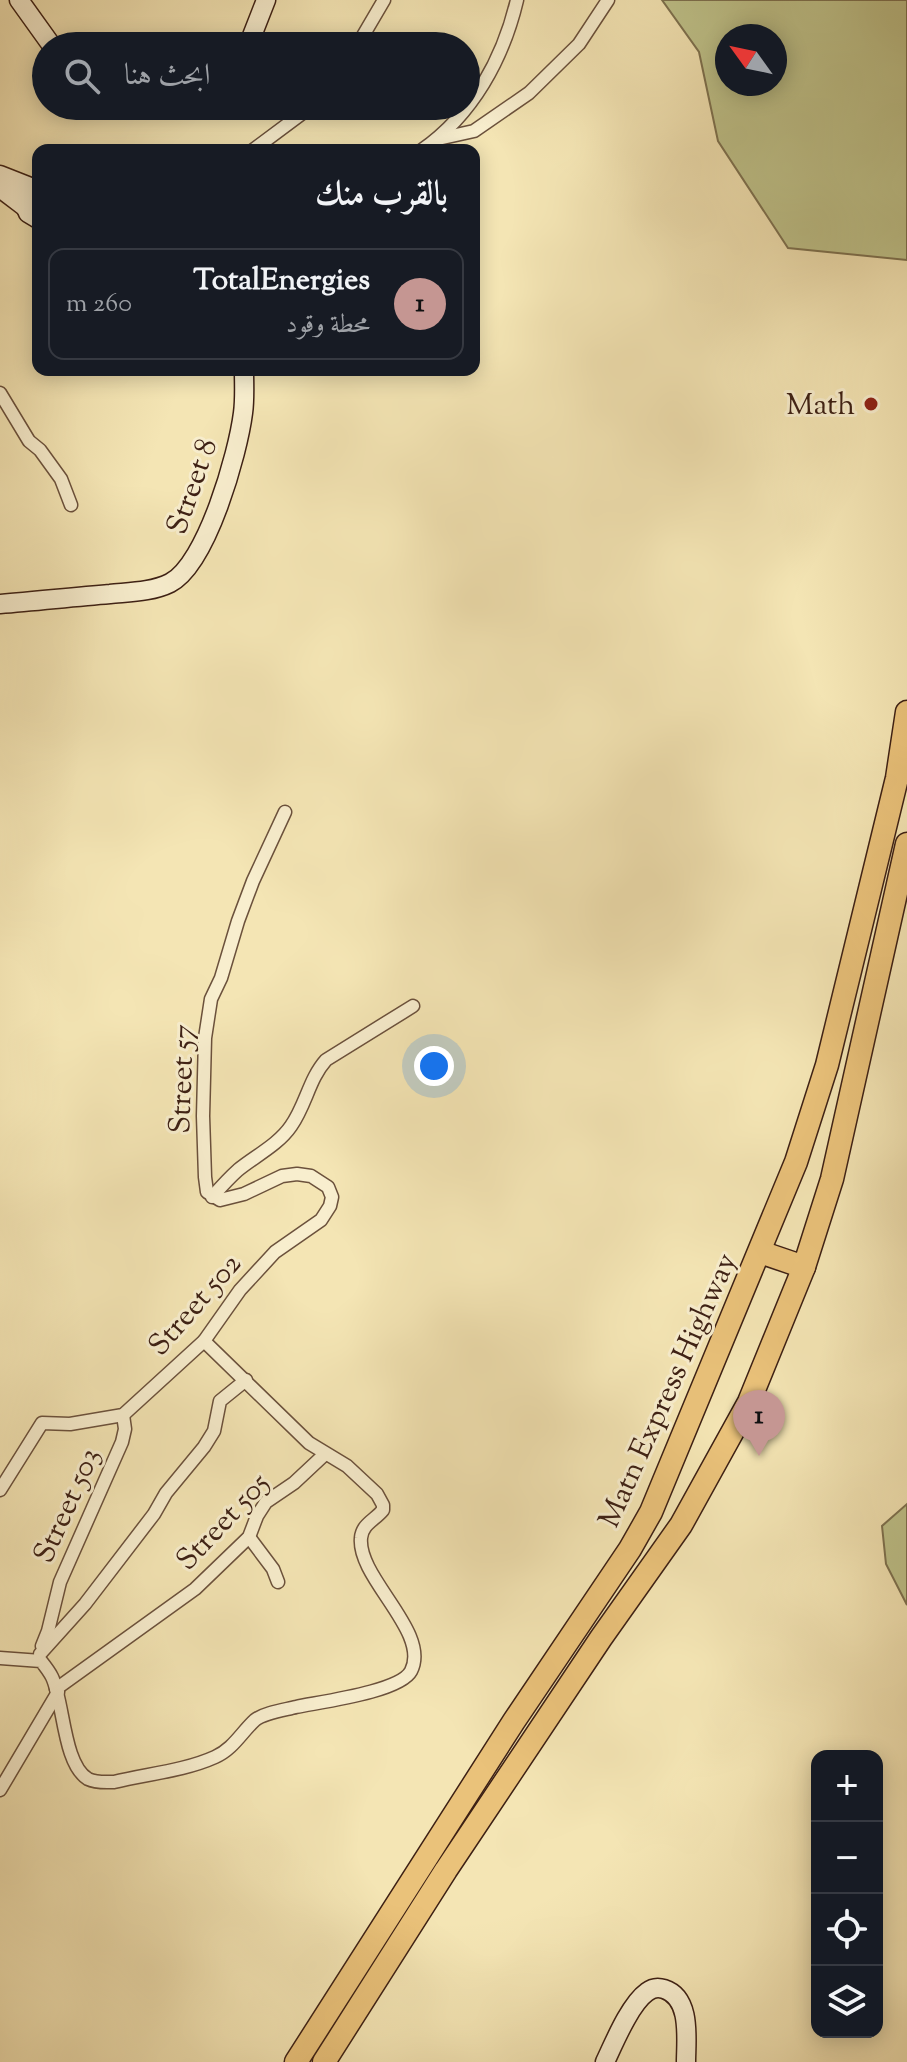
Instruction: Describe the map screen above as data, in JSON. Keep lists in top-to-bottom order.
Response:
{
  "streets": {
    "highway": ["Matn Express Highway"],
    "street": [
      "Street 8",
      "Street 57",
      "Street 502",
      "Street 503",
      "Street 505"
    ]
  },
  "crossings": [
    ["Street 57", "Street 502"],
    ["Street 502", "Street 503"]
  ],
  "places": ["Math"],
  "north": "top left",
  "page": {
    "search": "ابحث هنا",
    "heading": "بالقرب منك",
    "list": [
      {
        "mark": "1",
        "name": "TotalEnergies",
        "note": "محطة وقود",
        "value": "260 m"
      }
    ],
    "pins": "1",
    "map_buttons": ["+", "−"]
  }
}
